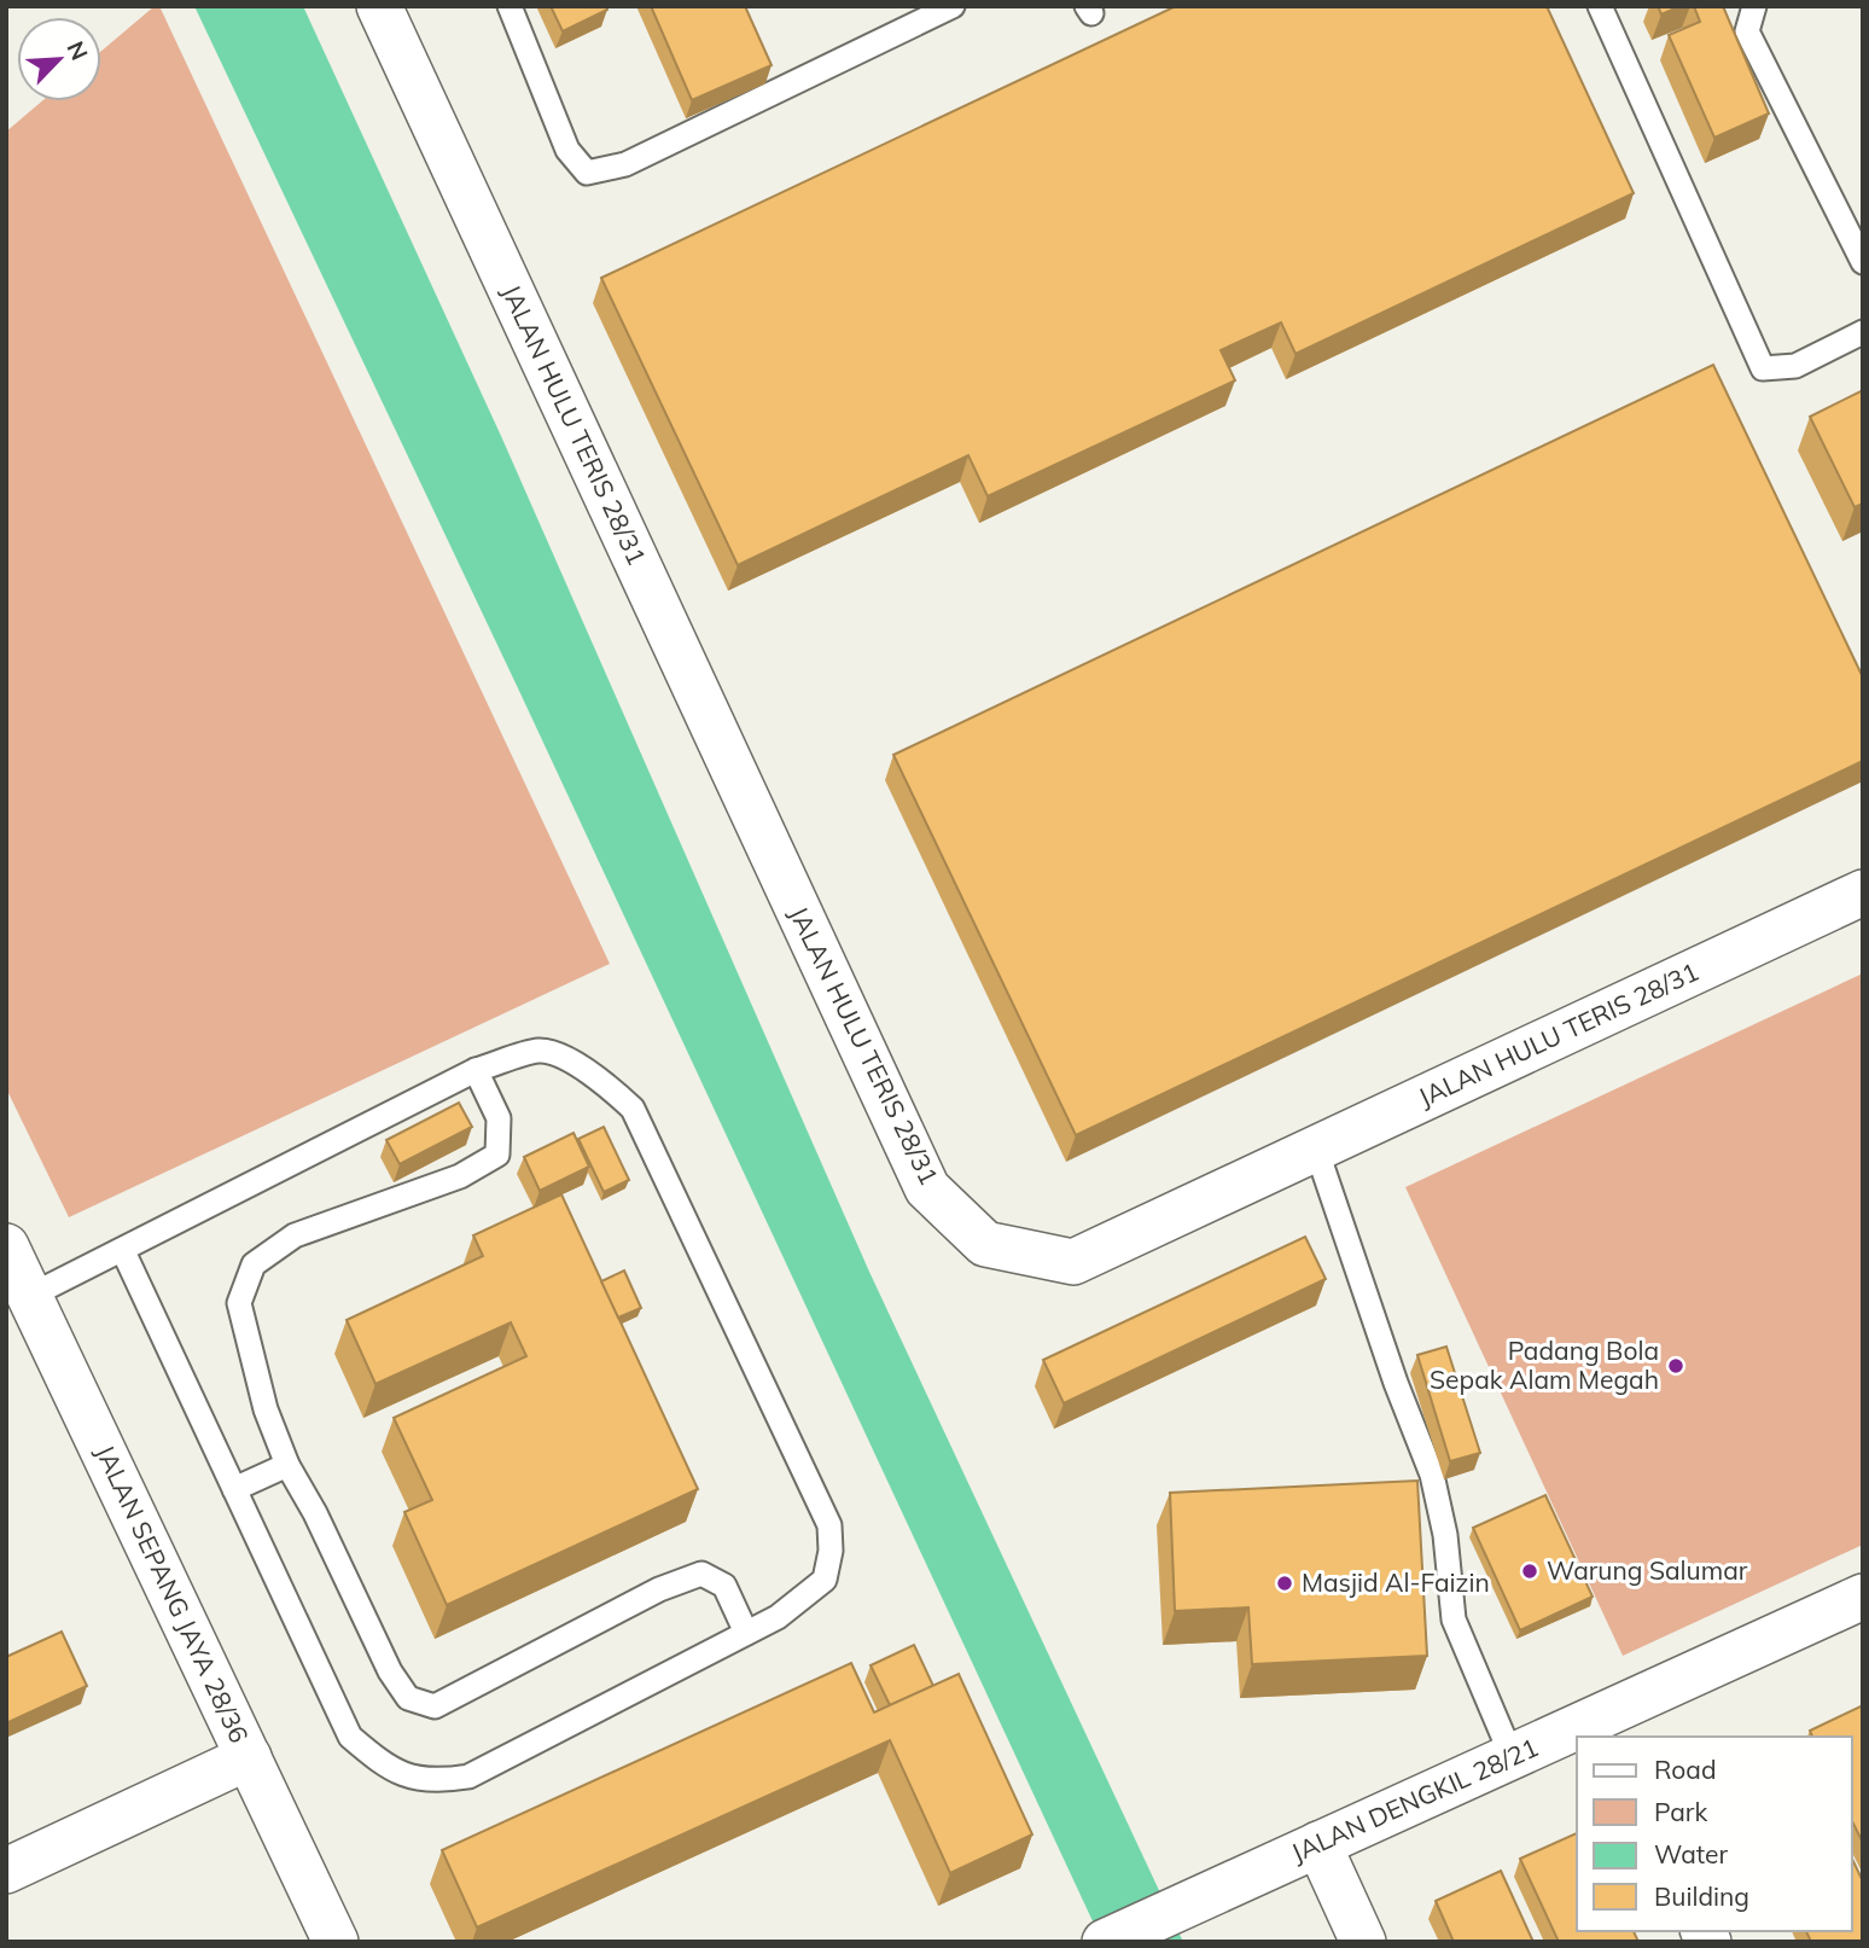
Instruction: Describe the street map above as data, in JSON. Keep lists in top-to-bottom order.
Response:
{
  "streets": {
    "street": ["JALAN HULU TERIS 28/31", "JALAN SEPANG JAYA 28/36", "JALAN DENGKIL 28/21"]
  },
  "places": ["Padang Bola Sepak Alam Megah", "Warung Salumar", "Masjid Al-Faizin"],
  "legend": [
    "Road",
    "Park",
    "Water",
    "Building"
  ],
  "north": "top right"
}
